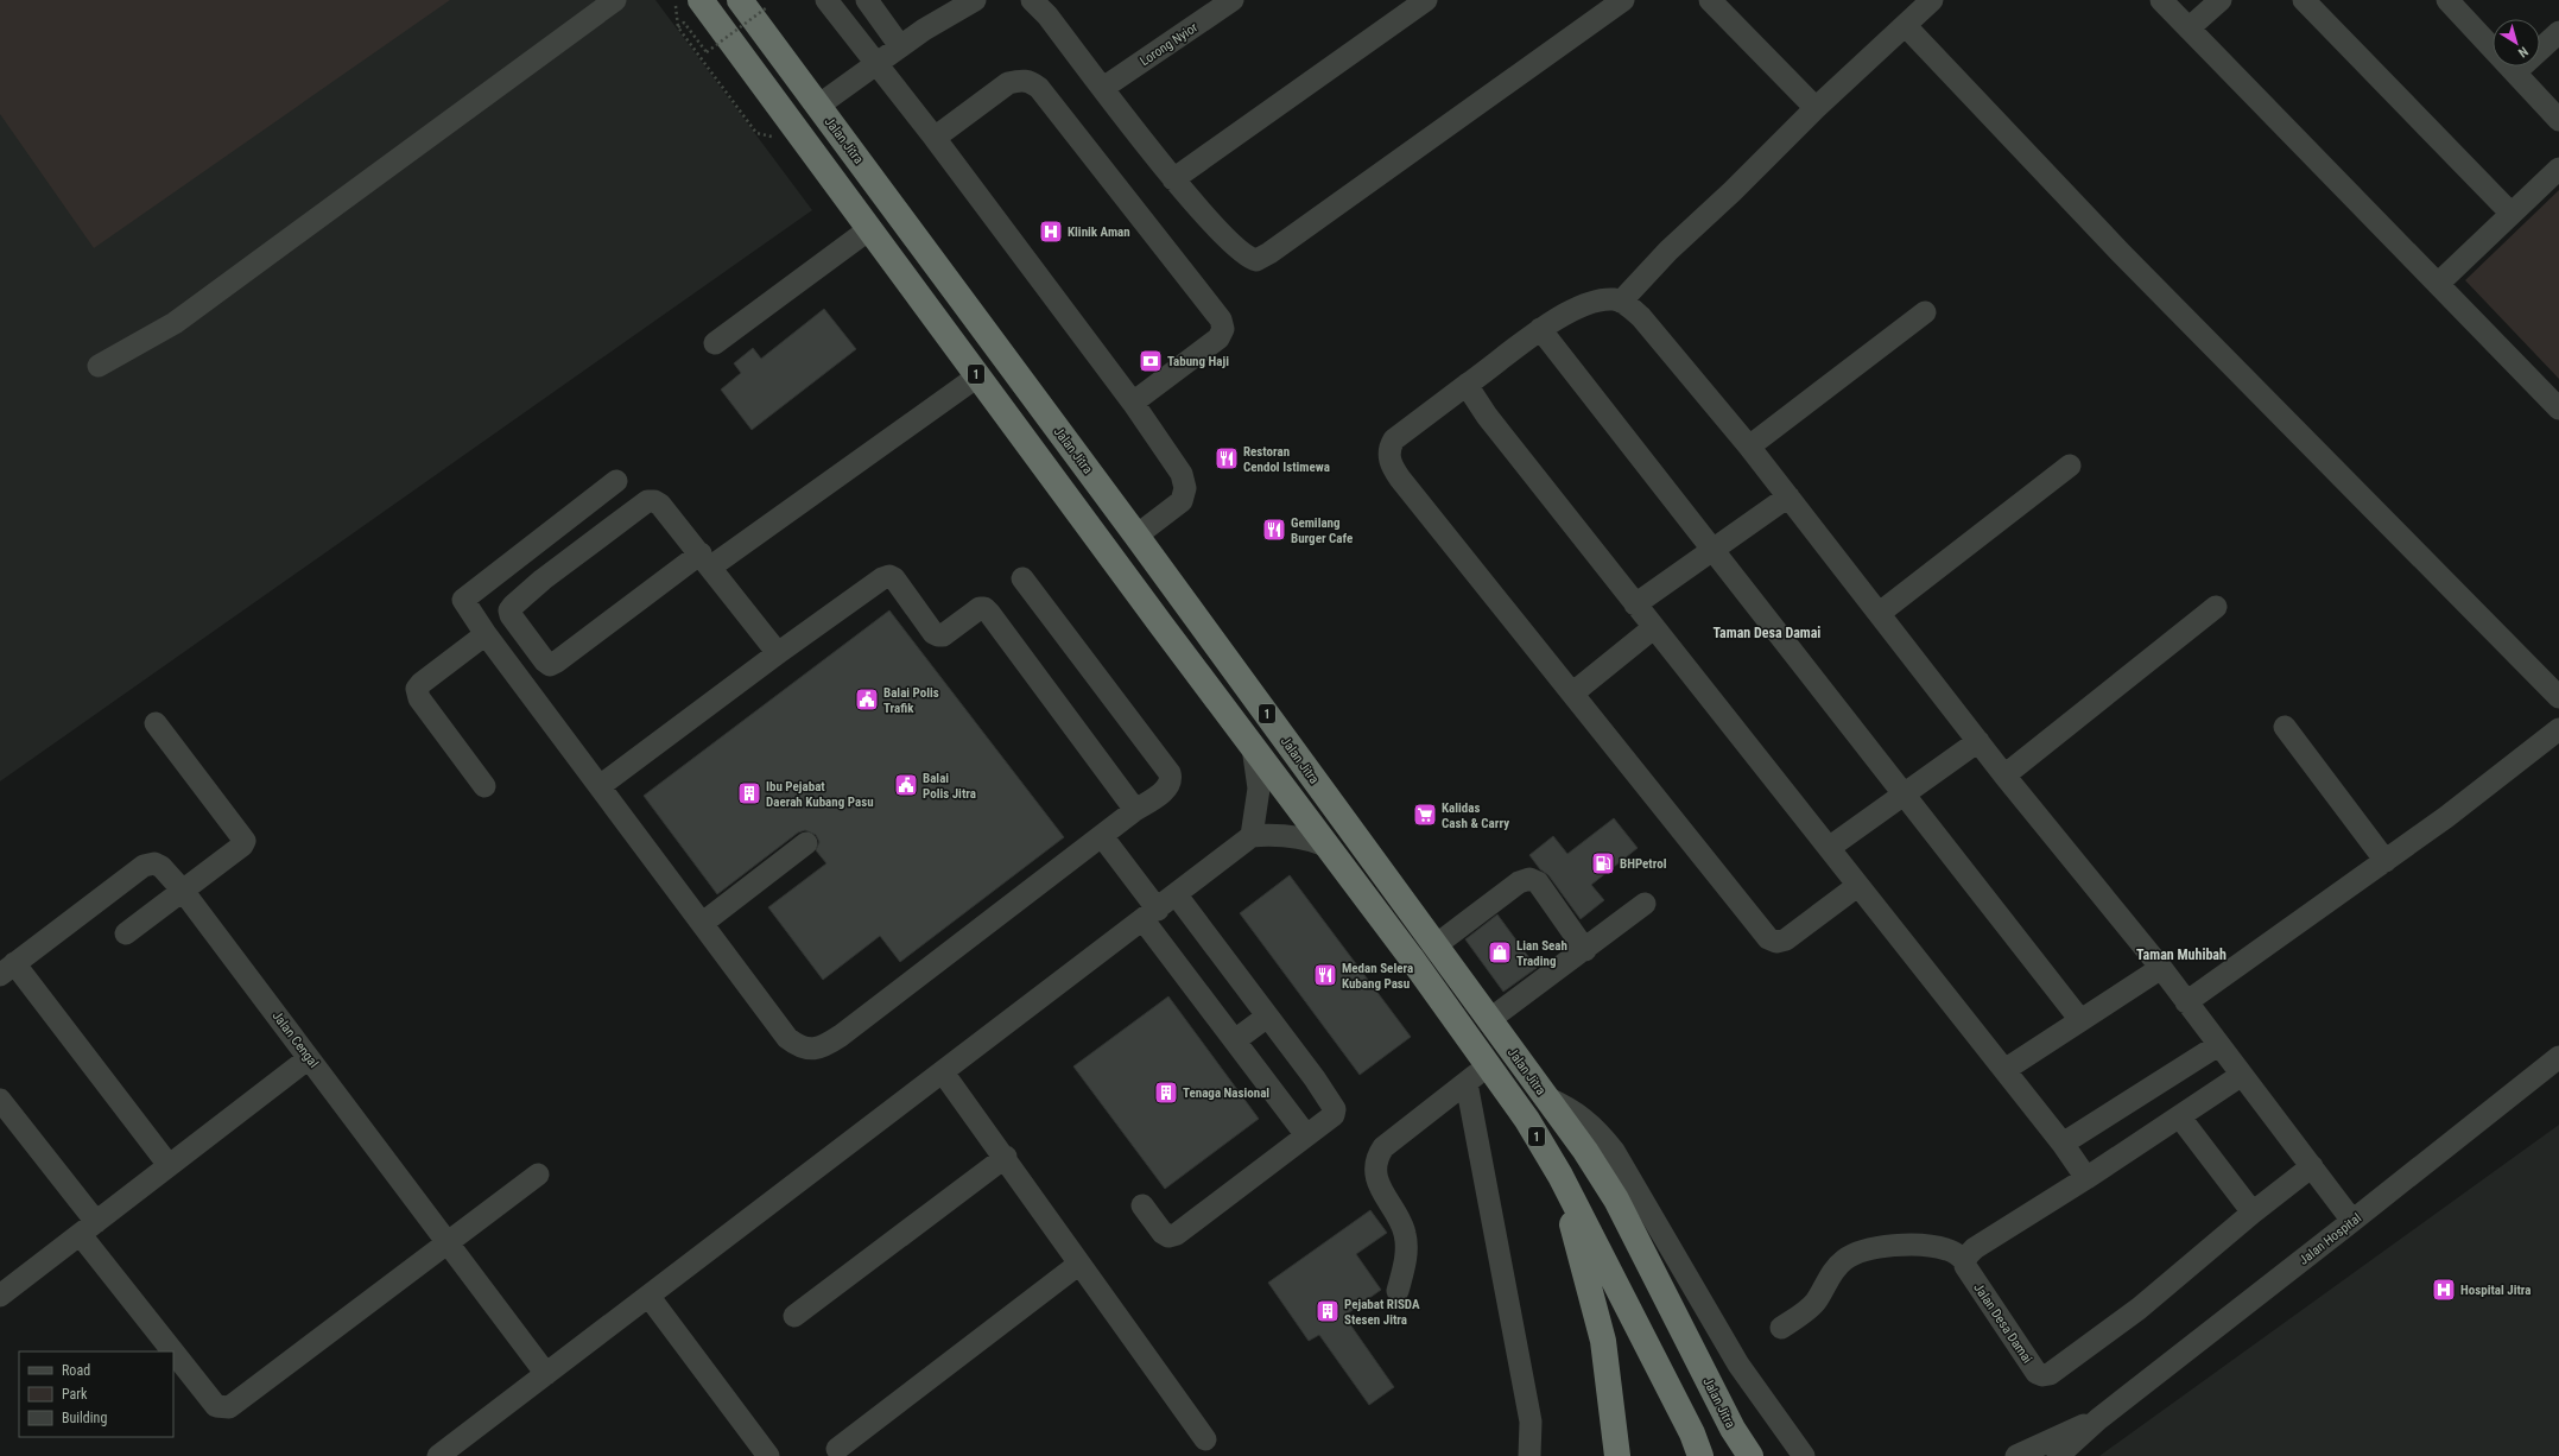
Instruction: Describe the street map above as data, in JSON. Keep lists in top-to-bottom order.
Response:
{
  "streets": {
    "highway": ["Jalan Jitra", "1"],
    "street": [
      "Lorong Nyior",
      "Jalan Cengal",
      "Jalan Hospital",
      "Jalan Desa Damai"
    ]
  },
  "districts": ["Taman Desa Damai", "Taman Muhibah"],
  "places": {
    "hospital": ["Klinik Aman", "Hospital Jitra"],
    "bank": ["Tabung Haji"],
    "restaurant": ["Restoran Cendol Istimewa", "Gemilang Burger Cafe", "Medan Selera Kubang Pasu"],
    "public building": ["Balai Polis Trafik", "Balai Polis Jitra"],
    "building": ["Ibu Pejabat Daerah Kubang Pasu", "Tenaga Nasional", "Pejabat RISDA Stesen Jitra"],
    "supermarket": ["Kalidas Cash & Carry"],
    "fuel station": ["BHPetrol"],
    "shop": ["Lian Seah Trading"]
  },
  "legend": ["Road", "Park", "Building"],
  "north": "bottom right"
}
